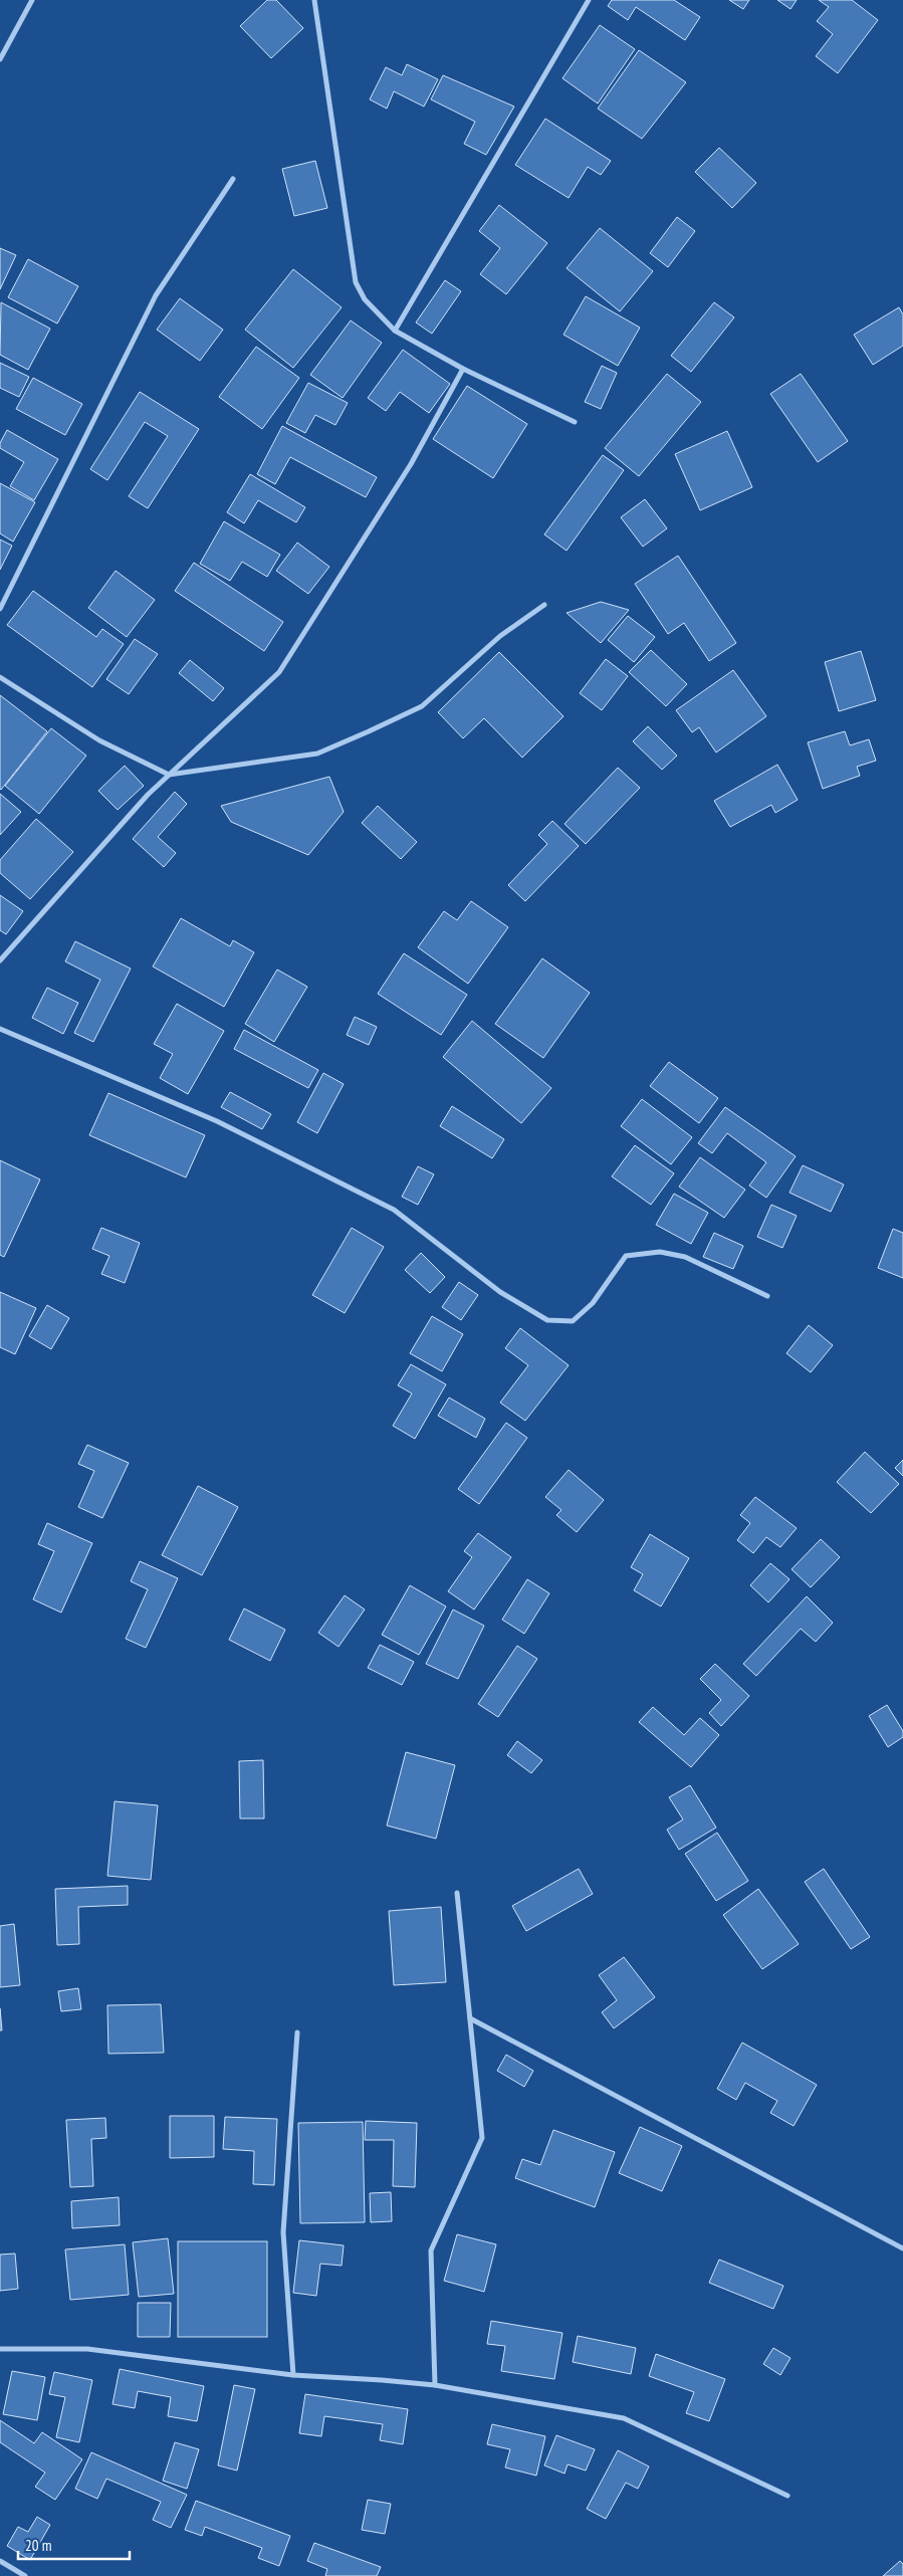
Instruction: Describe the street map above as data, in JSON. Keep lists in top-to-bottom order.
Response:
{
  "scale_bar": "20 m"
}
